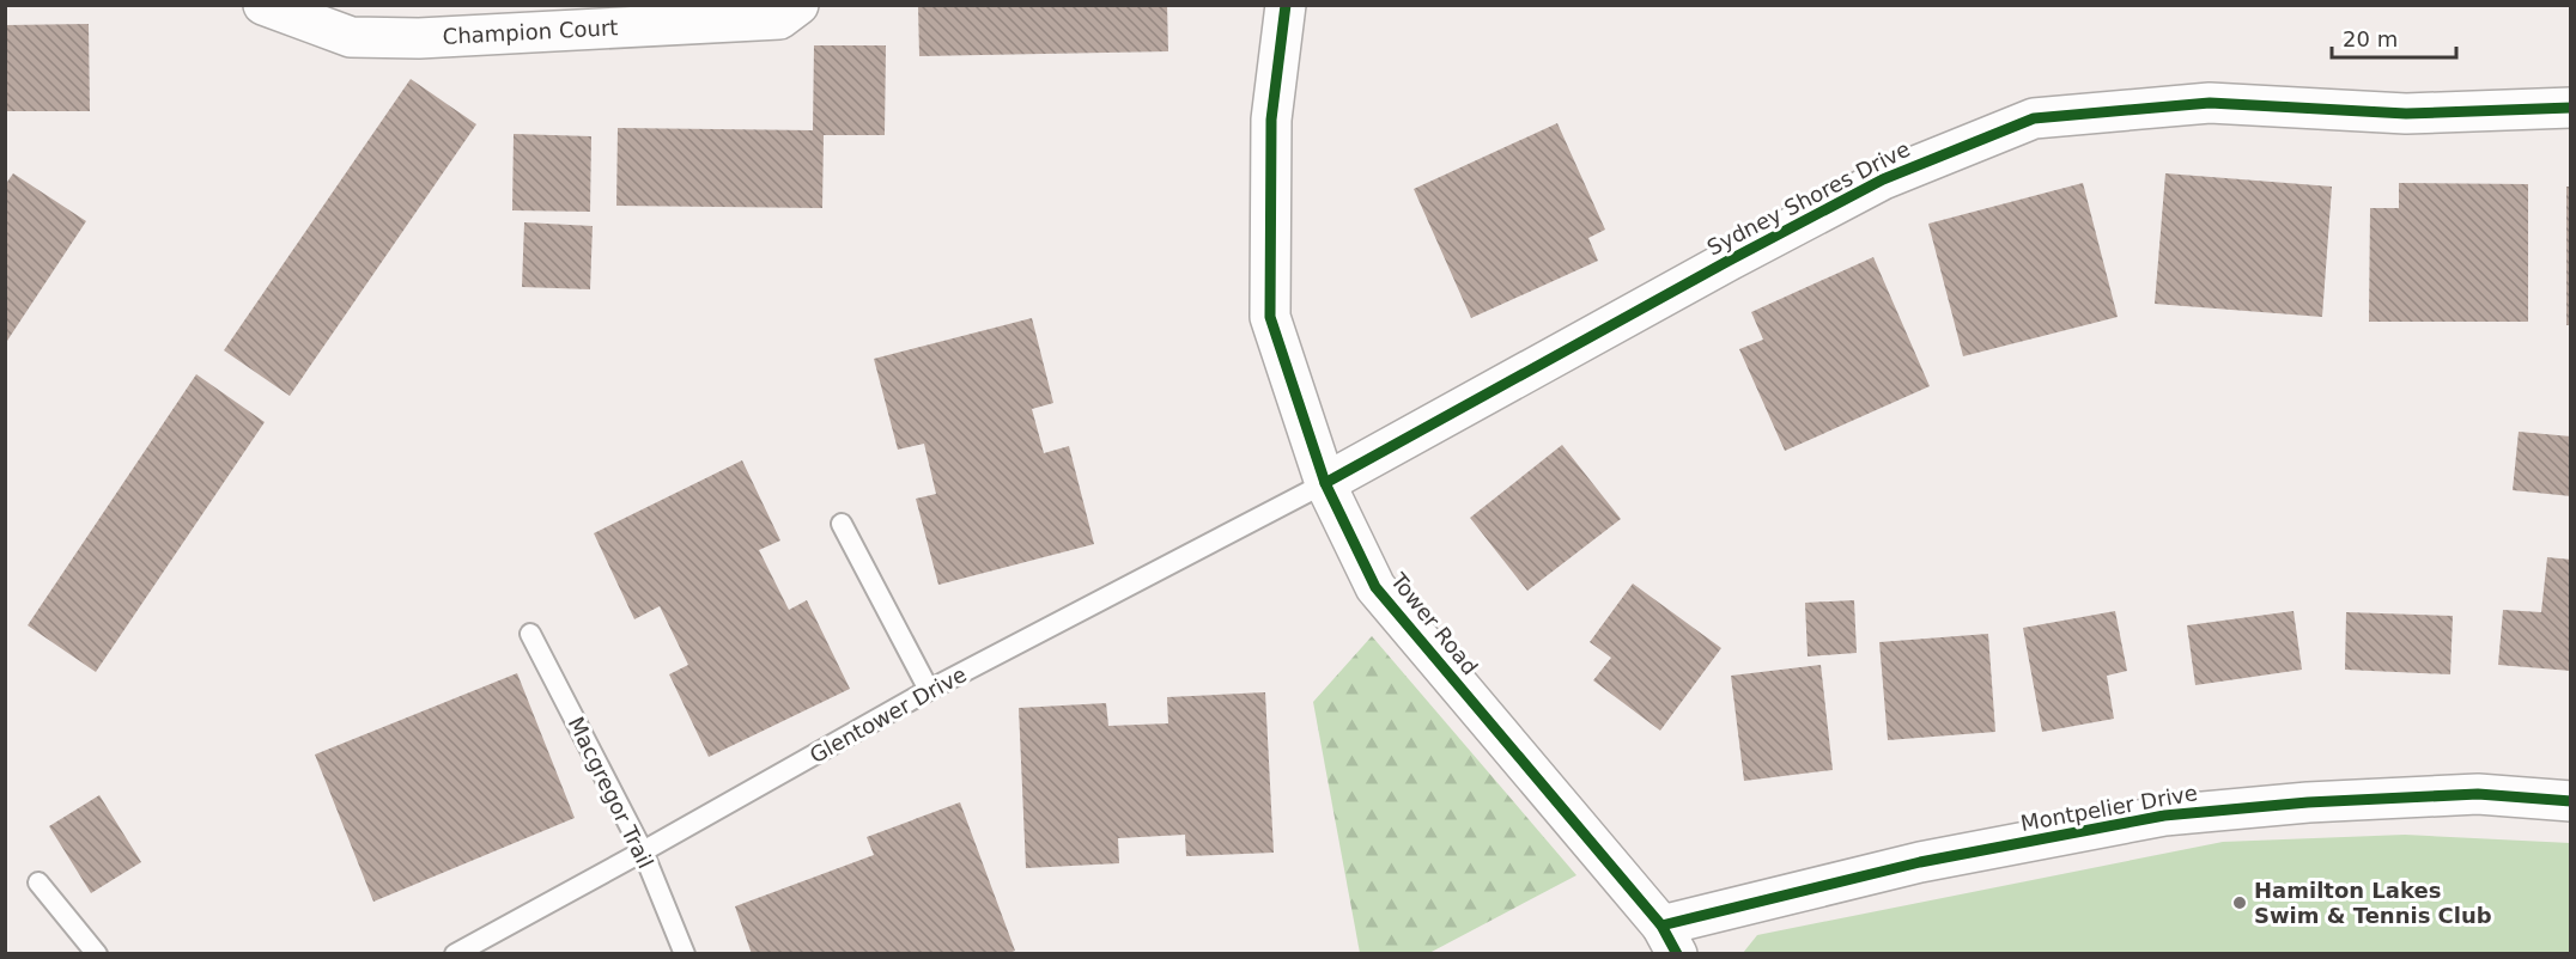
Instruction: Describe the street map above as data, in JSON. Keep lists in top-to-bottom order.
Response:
{
  "streets": {
    "street": [
      "Champion Court",
      "Sydney Shores Drive",
      "Tower Road",
      "Montpelier Drive"
    ],
    "lane": ["Glentower Drive", "Macgregor Trail"]
  },
  "crossings": [
    ["Sydney Shores Drive", "Tower Road"],
    ["Sydney Shores Drive", "Glentower Drive"],
    ["Tower Road", "Glentower Drive"],
    ["Tower Road", "Montpelier Drive"],
    ["Glentower Drive", "Macgregor Trail"]
  ],
  "places": ["Hamilton Lakes Swim & Tennis Club"],
  "scale_bar": "20 m"
}
